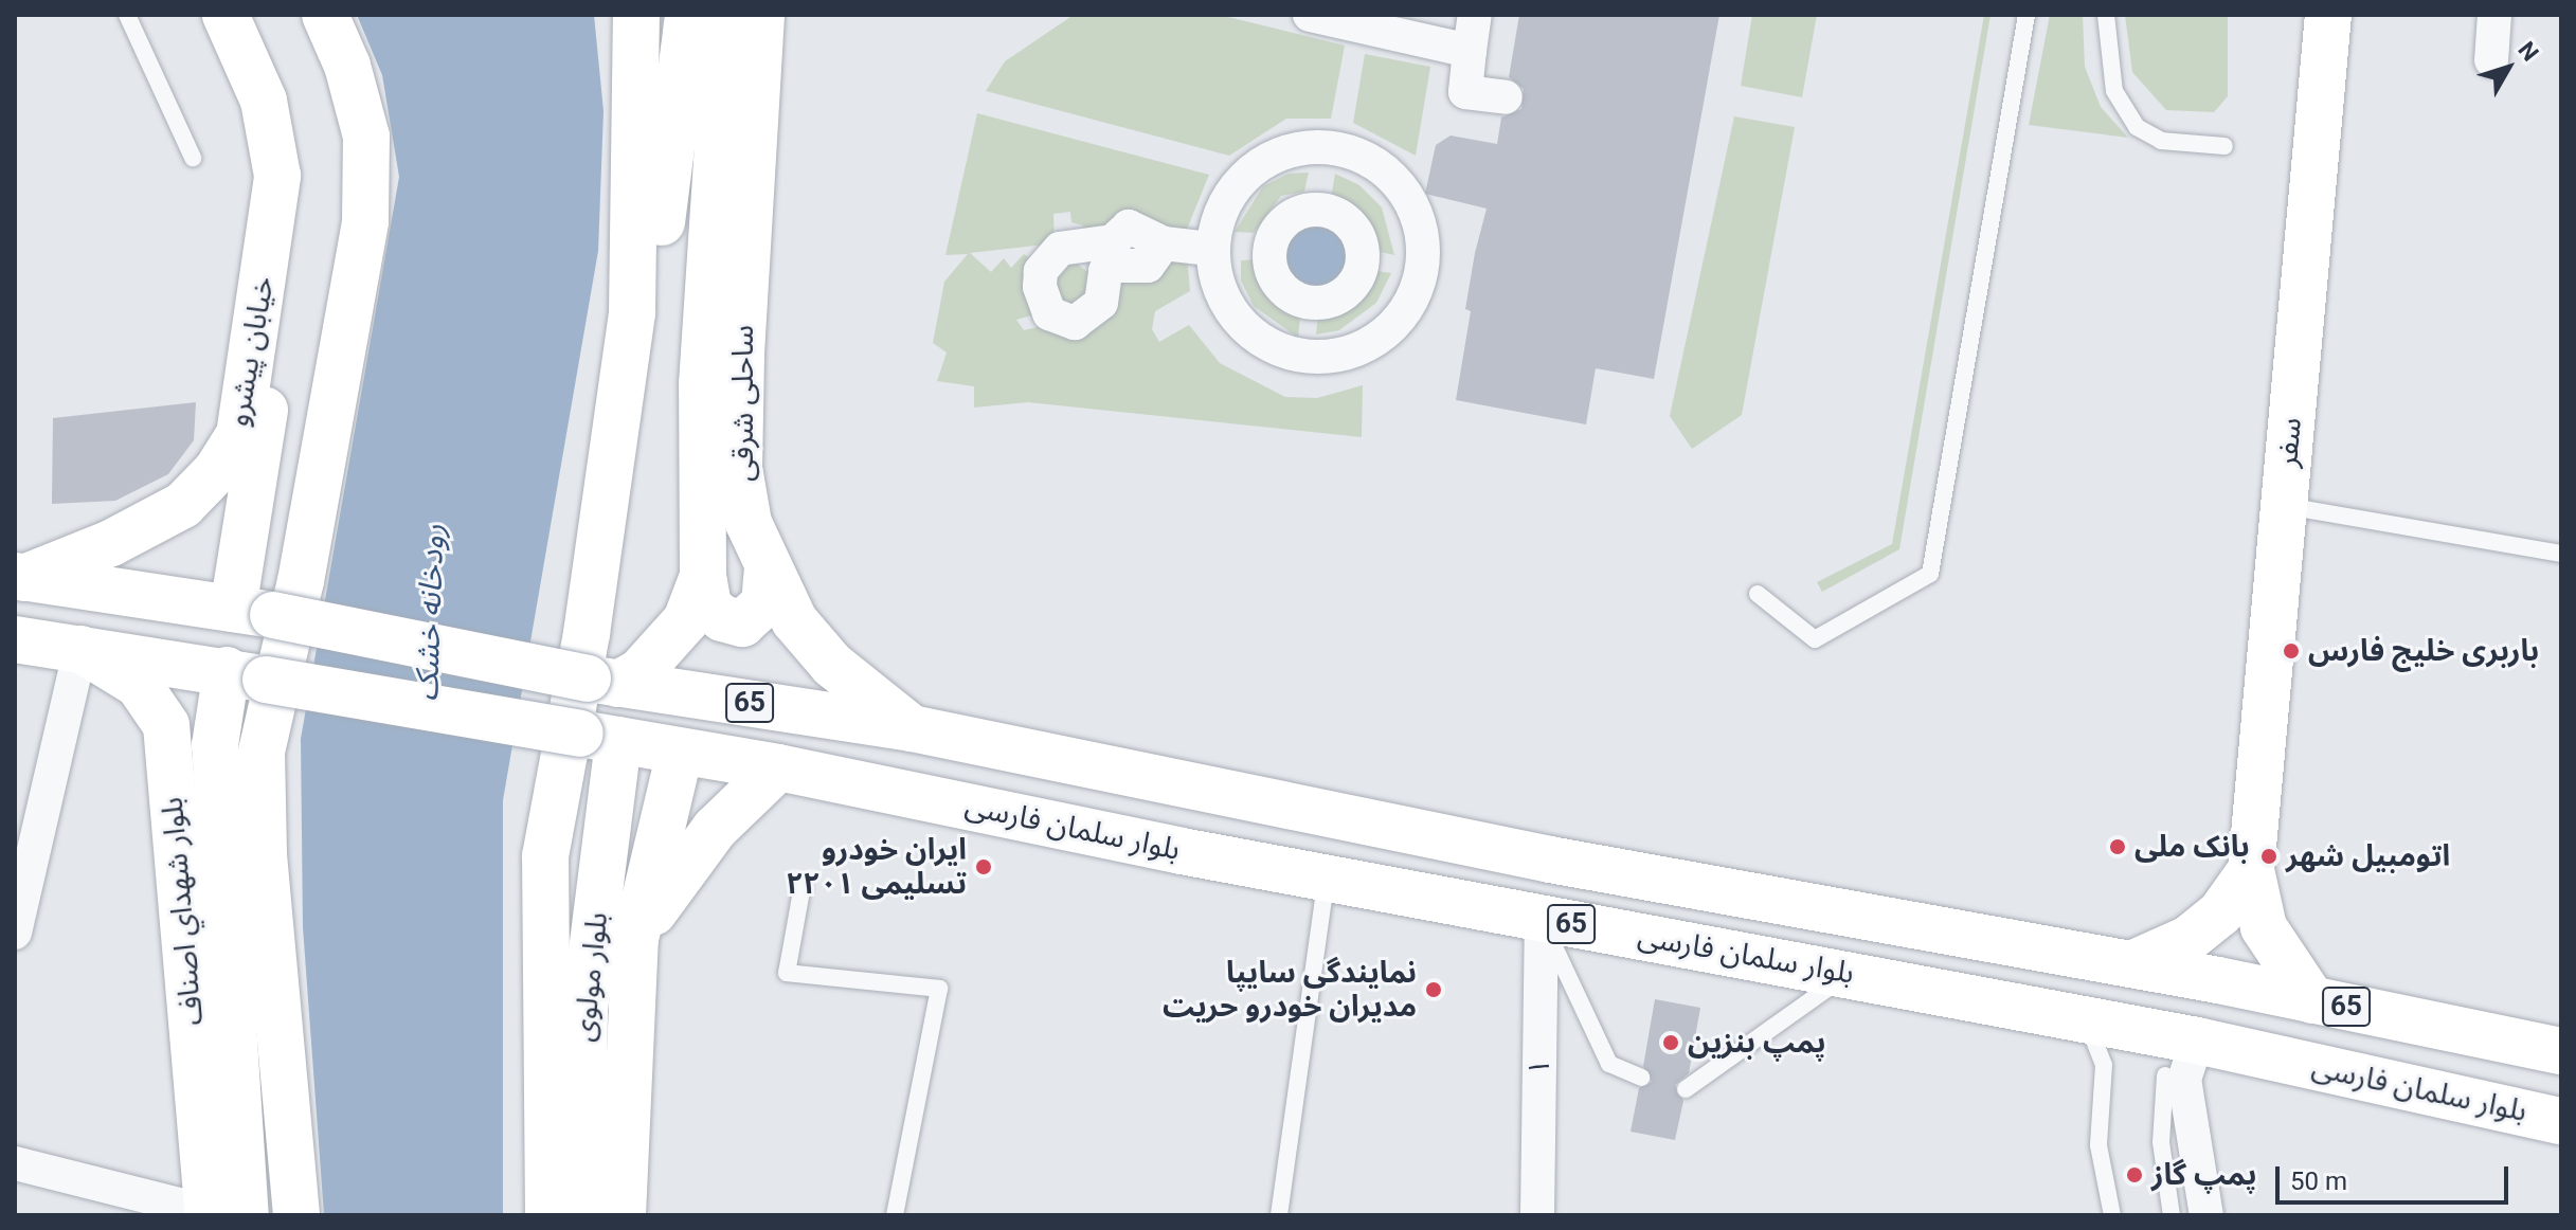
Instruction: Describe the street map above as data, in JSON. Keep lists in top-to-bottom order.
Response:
{
  "streets": {
    "main road": [
      "خیابان پیشرو",
      "ساحلی شرقی",
      "سفر",
      "65",
      "بلوار سلمان فارسی",
      "بلوار شهداي اصناف",
      "بلوار مولوی"
    ],
    "street": ["۱"]
  },
  "crossings": [
    ["خیابان پیشرو", "65"],
    ["ساحلی شرقی", "65"],
    ["ساحلی شرقی", "بلوار سلمان فارسی"],
    ["سفر", "بلوار سلمان فارسی"],
    ["65", "بلوار سلمان فارسی"],
    ["65", "بلوار شهداي اصناف"],
    ["65", "بلوار مولوی"],
    ["بلوار سلمان فارسی", "بلوار مولوی"],
    ["بلوار سلمان فارسی", "۱"]
  ],
  "water": ["رودخانه خشک"],
  "places": [
    "باربری خلیج فارس",
    "بانک ملی",
    "اتومبیل شهر",
    "ایران خودرو تسلیمی ۲۲۰۱",
    "نمایندگی سایپا مدیران خودرو حریت",
    "پمپ بنزین",
    "پمپ گاز"
  ],
  "scale_bar": "50 m",
  "north": "top right"
}
